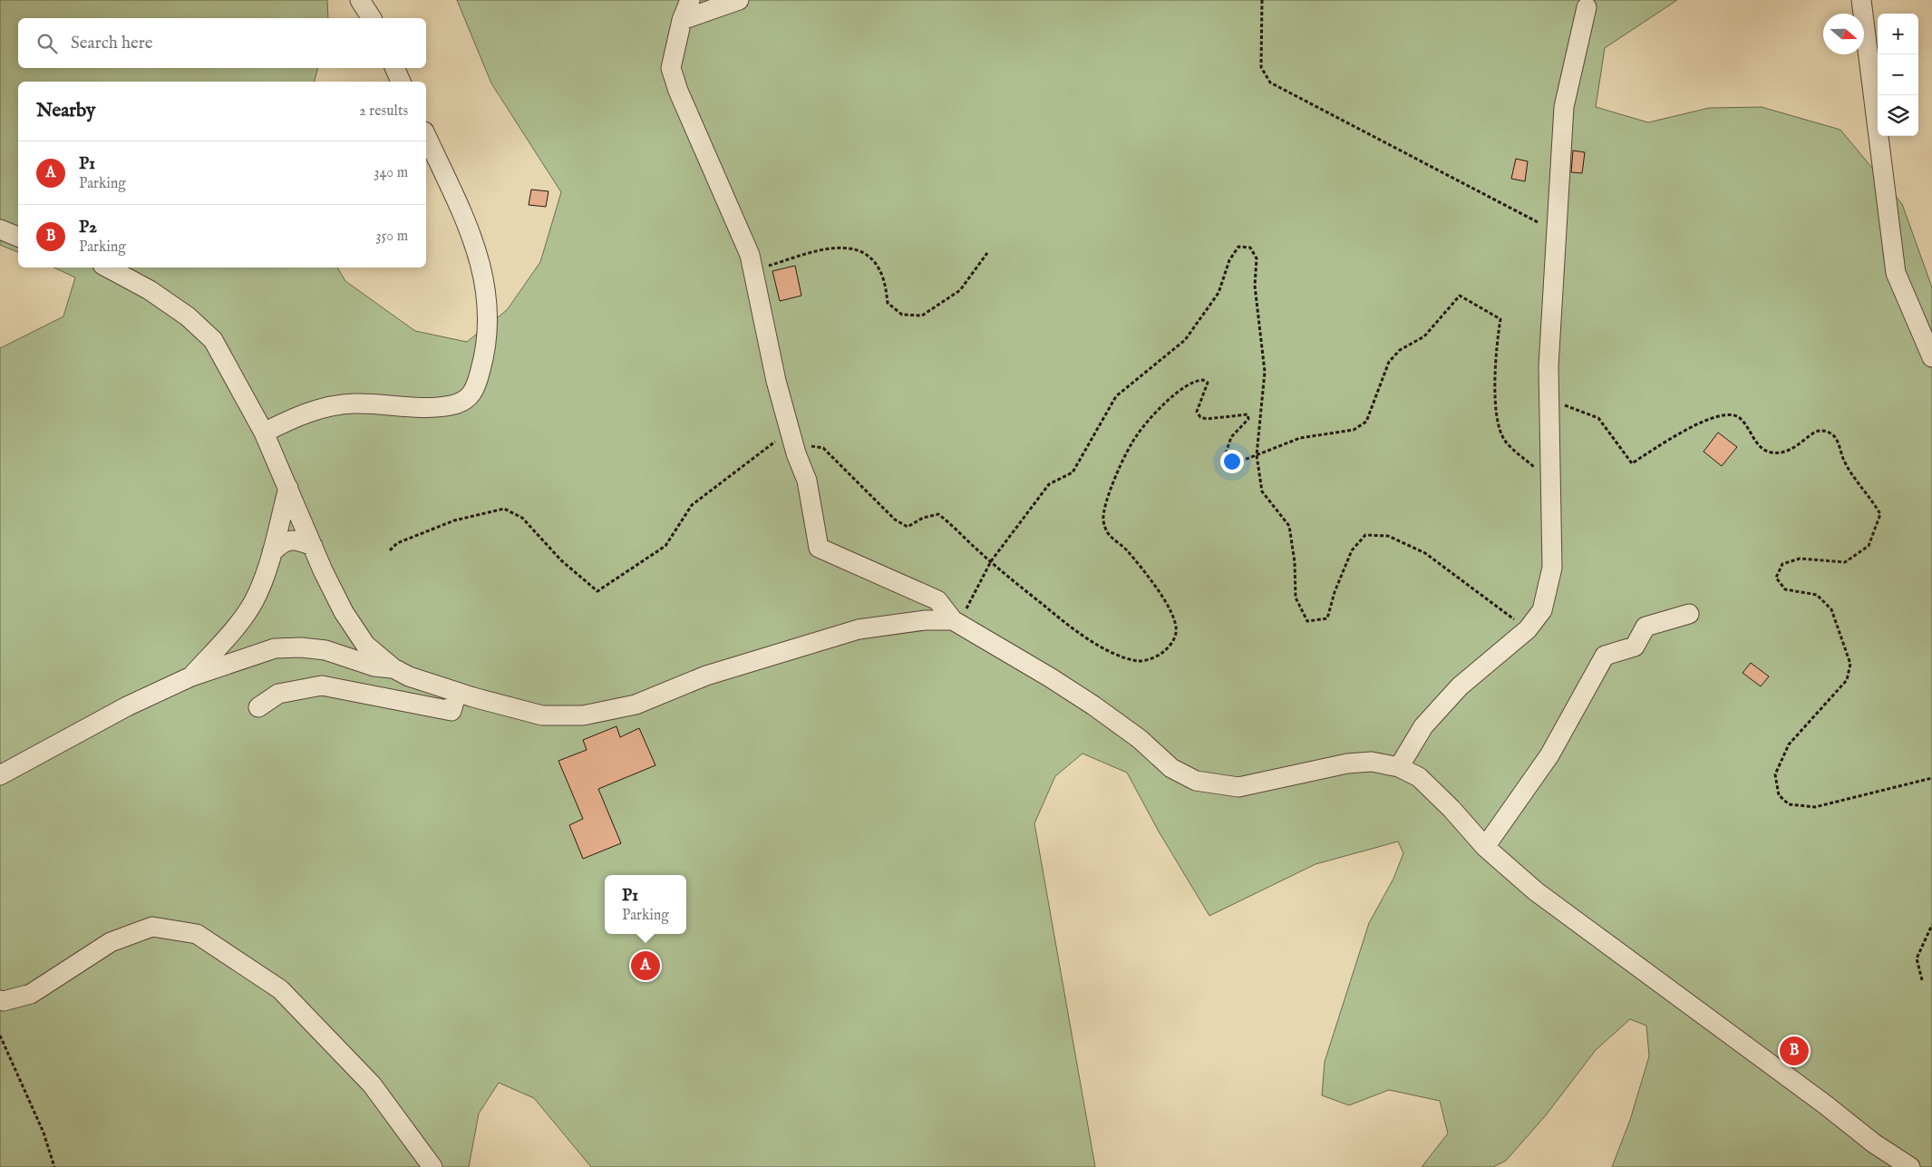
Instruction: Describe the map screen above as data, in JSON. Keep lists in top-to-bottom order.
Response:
{
  "north": "right",
  "page": {
    "map_buttons": ["+", "−"],
    "search": "Search here",
    "heading": ["Nearby", "2 results"],
    "list": [
      {
        "mark": "A",
        "name": "P1",
        "note": "Parking",
        "value": "340 m"
      },
      {
        "mark": "B",
        "name": "P2",
        "note": "Parking",
        "value": "350 m"
      }
    ],
    "popup": ["P1", "Parking"],
    "pins": ["A", "B"]
  }
}
